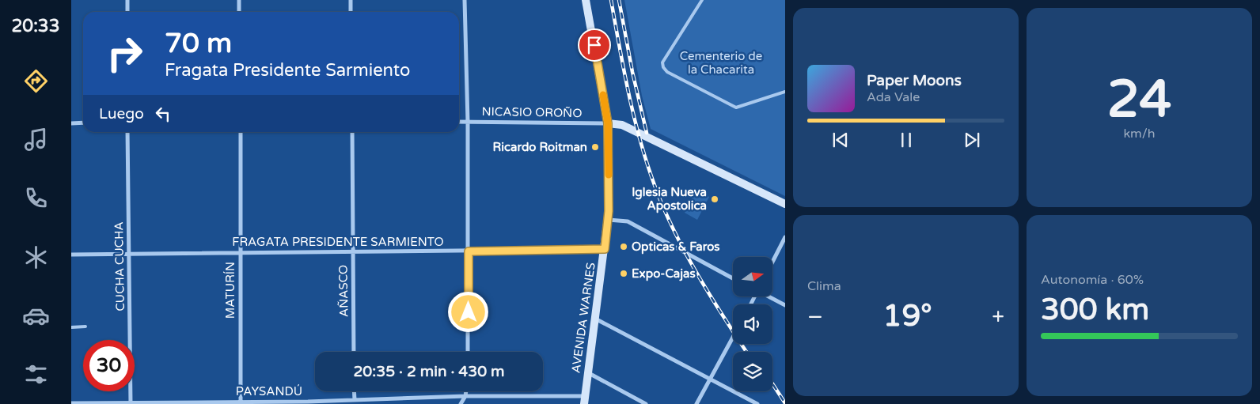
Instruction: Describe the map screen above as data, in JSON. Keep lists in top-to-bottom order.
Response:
{
  "streets": {
    "main road": ["AVENIDA WARNES"],
    "street": [
      "NICASIO OROÑO",
      "FRAGATA PRESIDENTE SARMIENTO",
      "CUCHA CUCHA",
      "MATURÍN",
      "AÑASCO",
      "PAYSANDÚ"
    ]
  },
  "crossings": [
    ["NICASIO OROÑO", "AVENIDA WARNES"],
    ["FRAGATA PRESIDENTE SARMIENTO", "CUCHA CUCHA"],
    ["FRAGATA PRESIDENTE SARMIENTO", "MATURÍN"],
    ["FRAGATA PRESIDENTE SARMIENTO", "AÑASCO"],
    ["FRAGATA PRESIDENTE SARMIENTO", "AVENIDA WARNES"],
    ["CUCHA CUCHA", "PAYSANDÚ"],
    ["MATURÍN", "PAYSANDÚ"],
    ["AVENIDA WARNES", "PAYSANDÚ"]
  ],
  "parks": ["Cementerio de la Chacarita"],
  "places": [
    "Ricardo Roitman",
    "Iglesia Nueva Apostolica",
    "Opticas & Faros",
    "Expo-Cajas"
  ],
  "north": "right",
  "page": {
    "tabs": "20:33",
    "tile": [
      ["24", "km/h"],
      "Clima",
      ["Autonomía · 60%", "300 km"]
    ],
    "turn": ["70 m", "Fragata Presidente Sarmiento"],
    "song": ["Paper Moons", "Ada Vale"],
    "then": "Luego",
    "heat": ["−", "19°", "+"],
    "limit": "30",
    "trip": "20:35 · 2 min · 430 m"
  }
}
